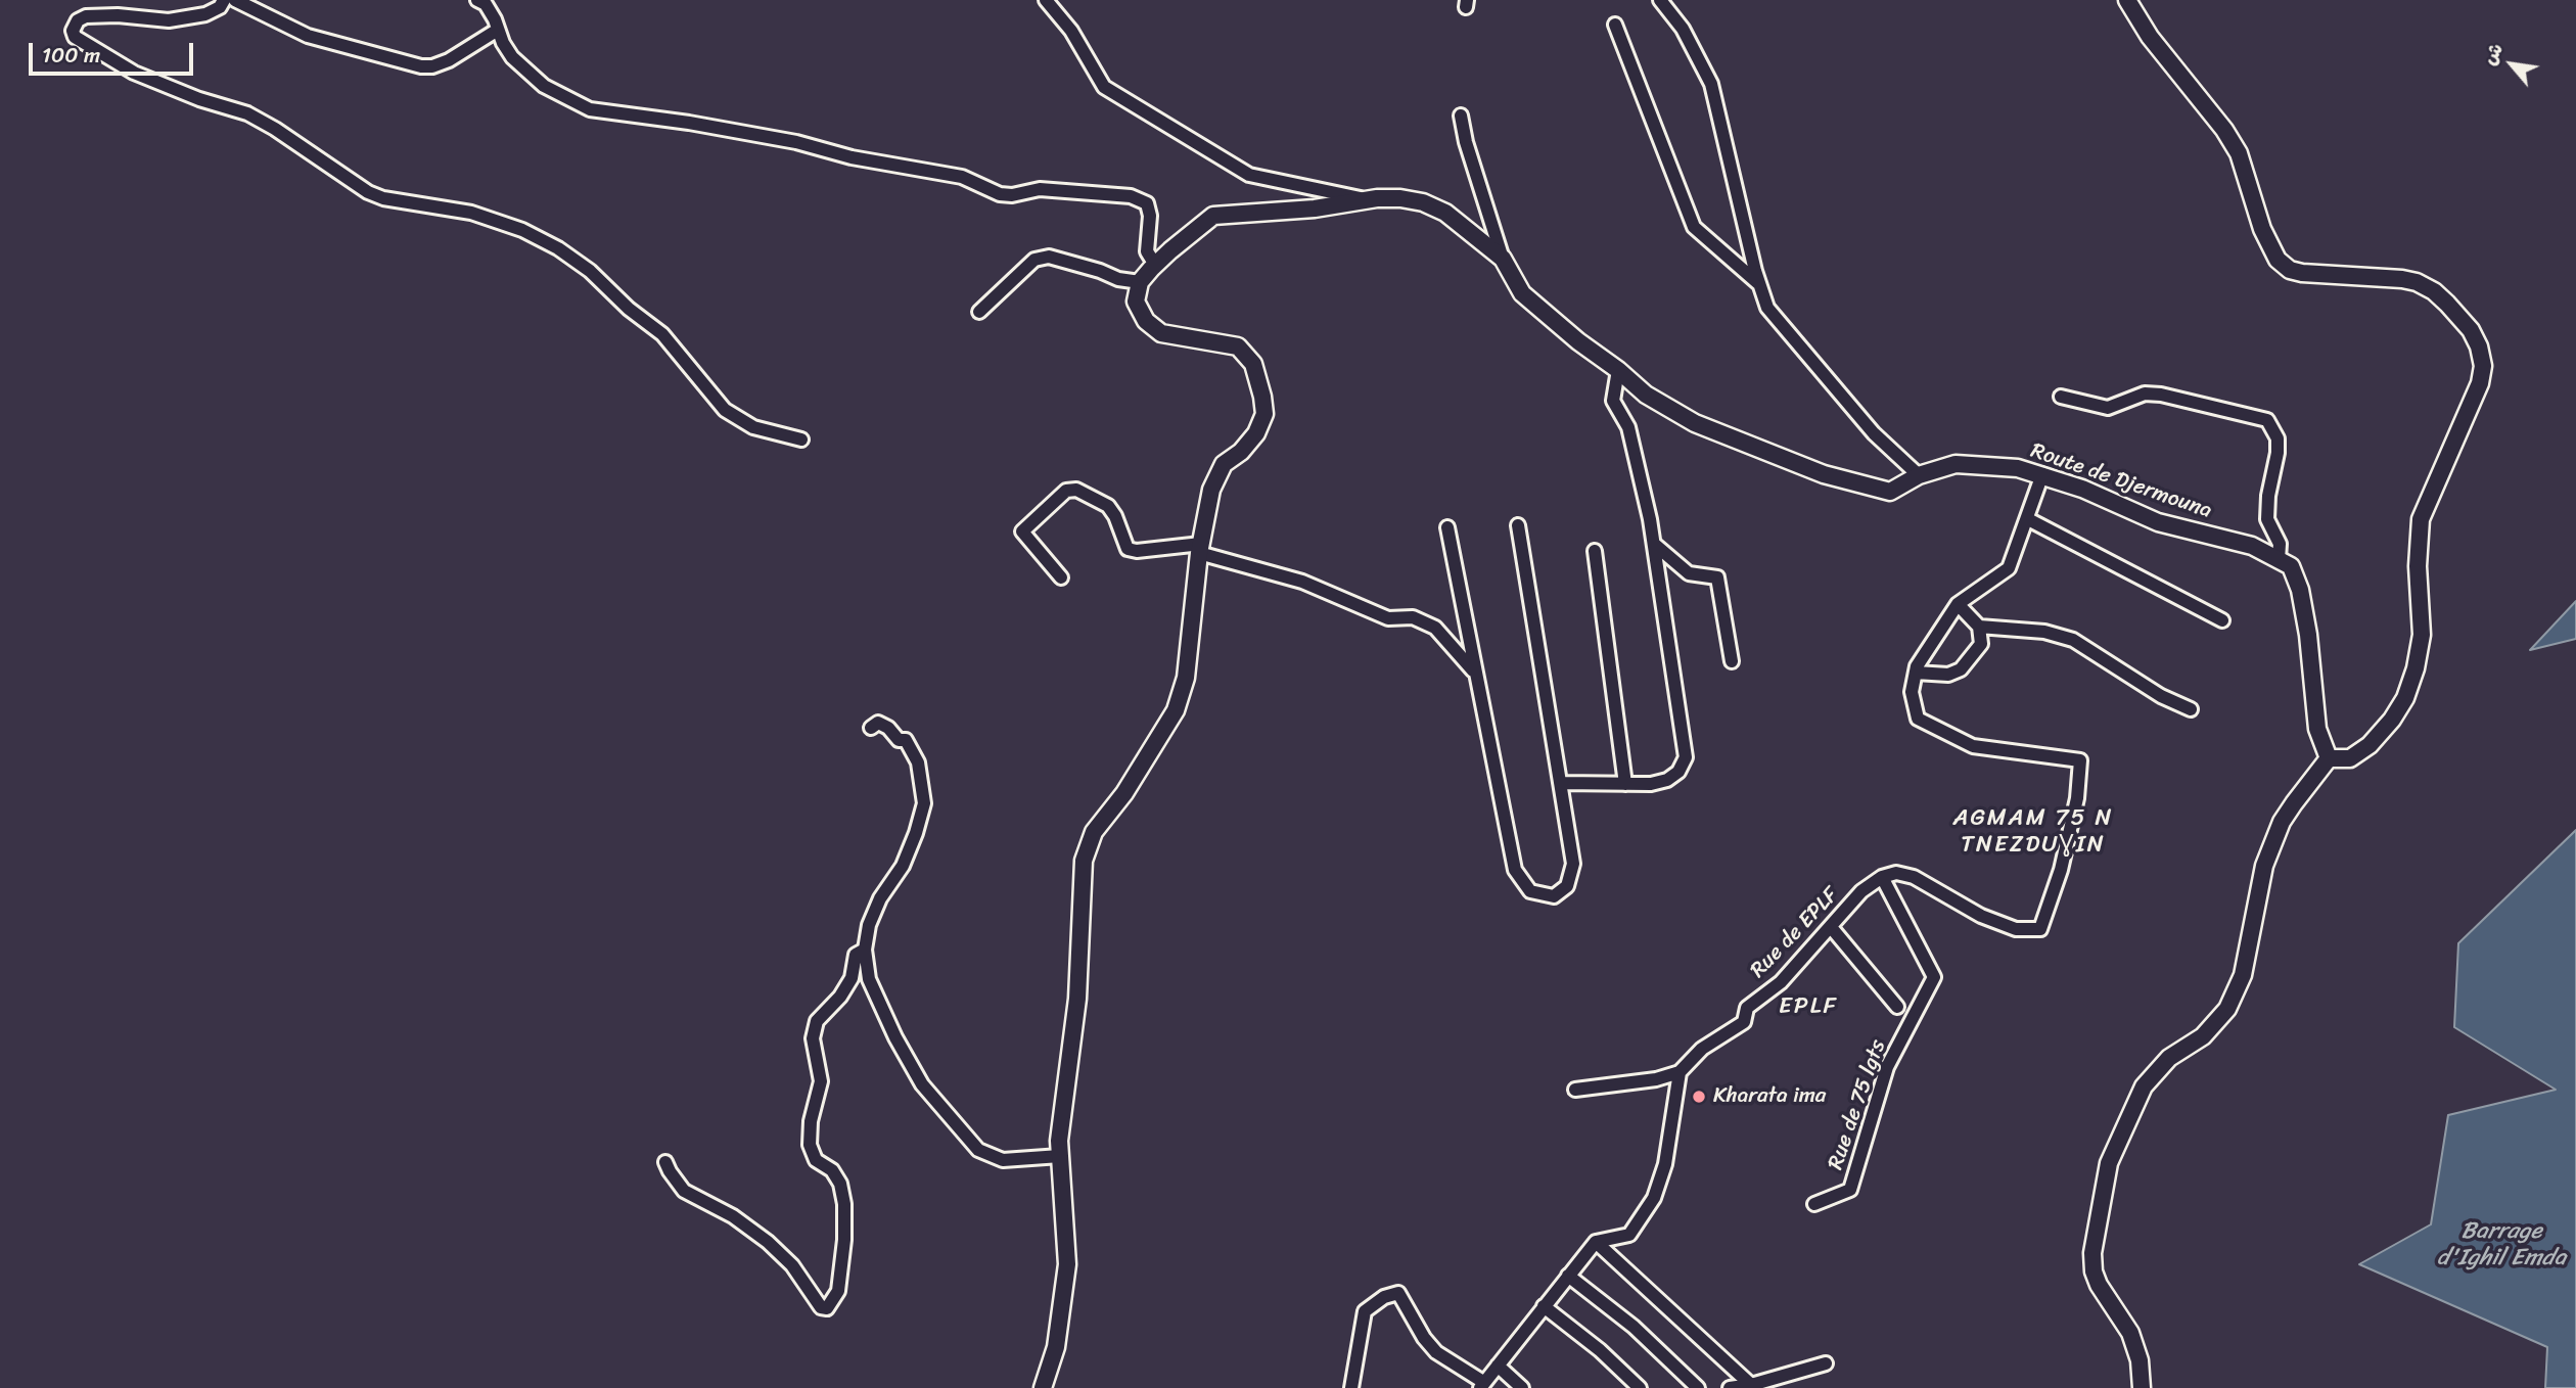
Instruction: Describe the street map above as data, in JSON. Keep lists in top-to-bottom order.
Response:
{
  "streets": {
    "street": ["Route de Djermouna", "Rue de EPLF", "Rue de 75 lgts"]
  },
  "crossings": [
    ["Rue de EPLF", "Rue de 75 lgts"]
  ],
  "districts": ["AGMAM 75 N TNEZDUƔIN", "EPLF"],
  "water": ["Barrage d'Ighil Emda"],
  "places": ["Kharata ima"],
  "scale_bar": "100 m",
  "north": "top left"
}
